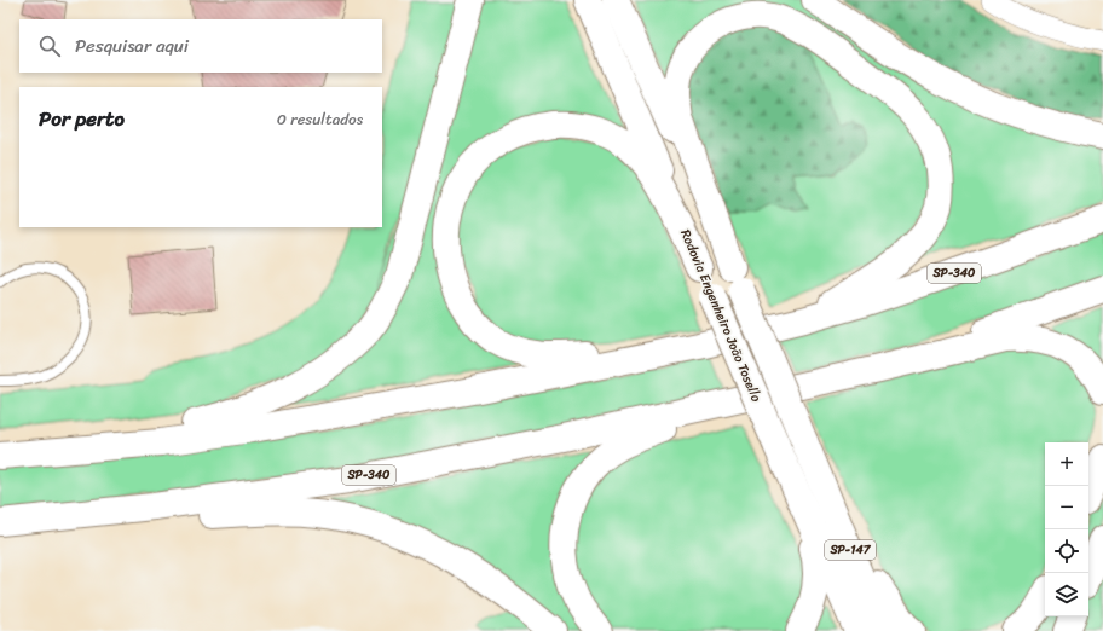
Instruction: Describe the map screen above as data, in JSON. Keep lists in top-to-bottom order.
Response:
{
  "streets": {
    "highway": ["SP-340", "Rodovia Engenheiro João Tosello", "SP-147"]
  },
  "page": {
    "search": "Pesquisar aqui",
    "heading": ["Por perto", "0 resultados"],
    "map_buttons": ["+", "−"]
  }
}
